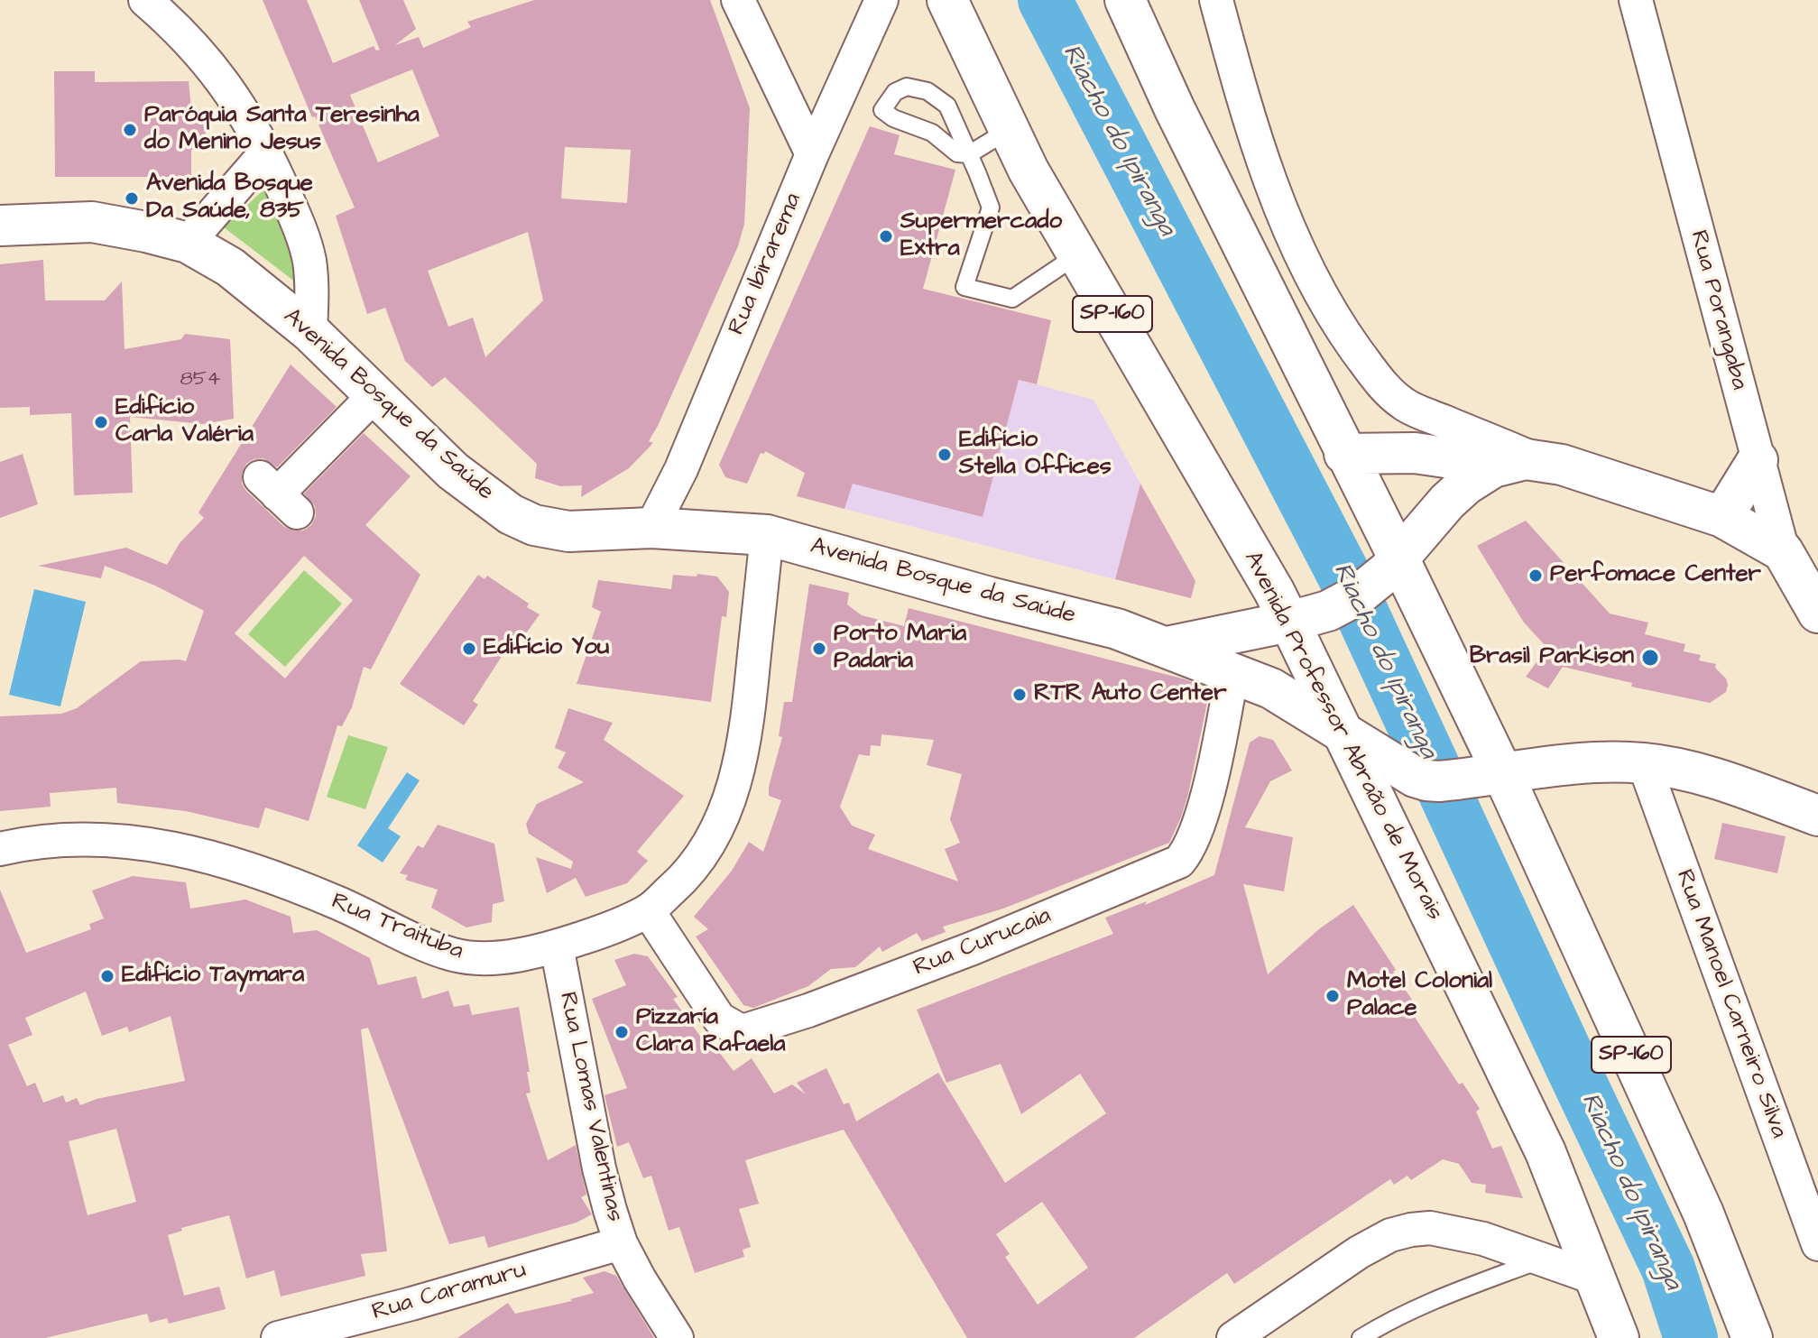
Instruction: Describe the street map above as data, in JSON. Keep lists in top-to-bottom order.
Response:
{
  "streets": {
    "main road": [
      "Rua Porangaba",
      "SP-160",
      "Avenida Bosque da Saúde",
      "Avenida Professor Abraão de Morais"
    ],
    "street": [
      "Rua Ibirarema",
      "Rua Traituba",
      "Rua Curucaia",
      "Rua Manoel Carneiro Silva",
      "Rua Lomas Valentinas",
      "Rua Caramuru"
    ]
  },
  "crossings": [
    ["Rua Ibirarema", "Avenida Bosque da Saúde"],
    ["SP-160", "Avenida Bosque da Saúde"],
    ["Avenida Bosque da Saúde", "Avenida Professor Abraão de Morais"],
    ["Avenida Bosque da Saúde", "Rua Traituba"],
    ["Avenida Bosque da Saúde", "Rua Curucaia"],
    ["Avenida Bosque da Saúde", "Rua Manoel Carneiro Silva"],
    ["Rua Traituba", "Rua Curucaia"],
    ["Rua Traituba", "Rua Lomas Valentinas"],
    ["Rua Lomas Valentinas", "Rua Caramuru"]
  ],
  "water": ["Riacho do Ipiranga"],
  "places": [
    "Paróquia Santa Teresinha do Menino Jesus",
    "Avenida Bosque Da Saúde, 835",
    "Supermercado Extra",
    "Edifício Carla Valéria",
    "Edifício Stella Offices",
    "Perfomace Center",
    "Edifício You",
    "Porto Maria Padaria",
    "Brasil Parkison",
    "RTR Auto Center",
    "Edifício Taymara",
    "Motel Colonial Palace",
    "Pizzaría Clara Rafaela"
  ],
  "house_numbers": ["854"]
}
